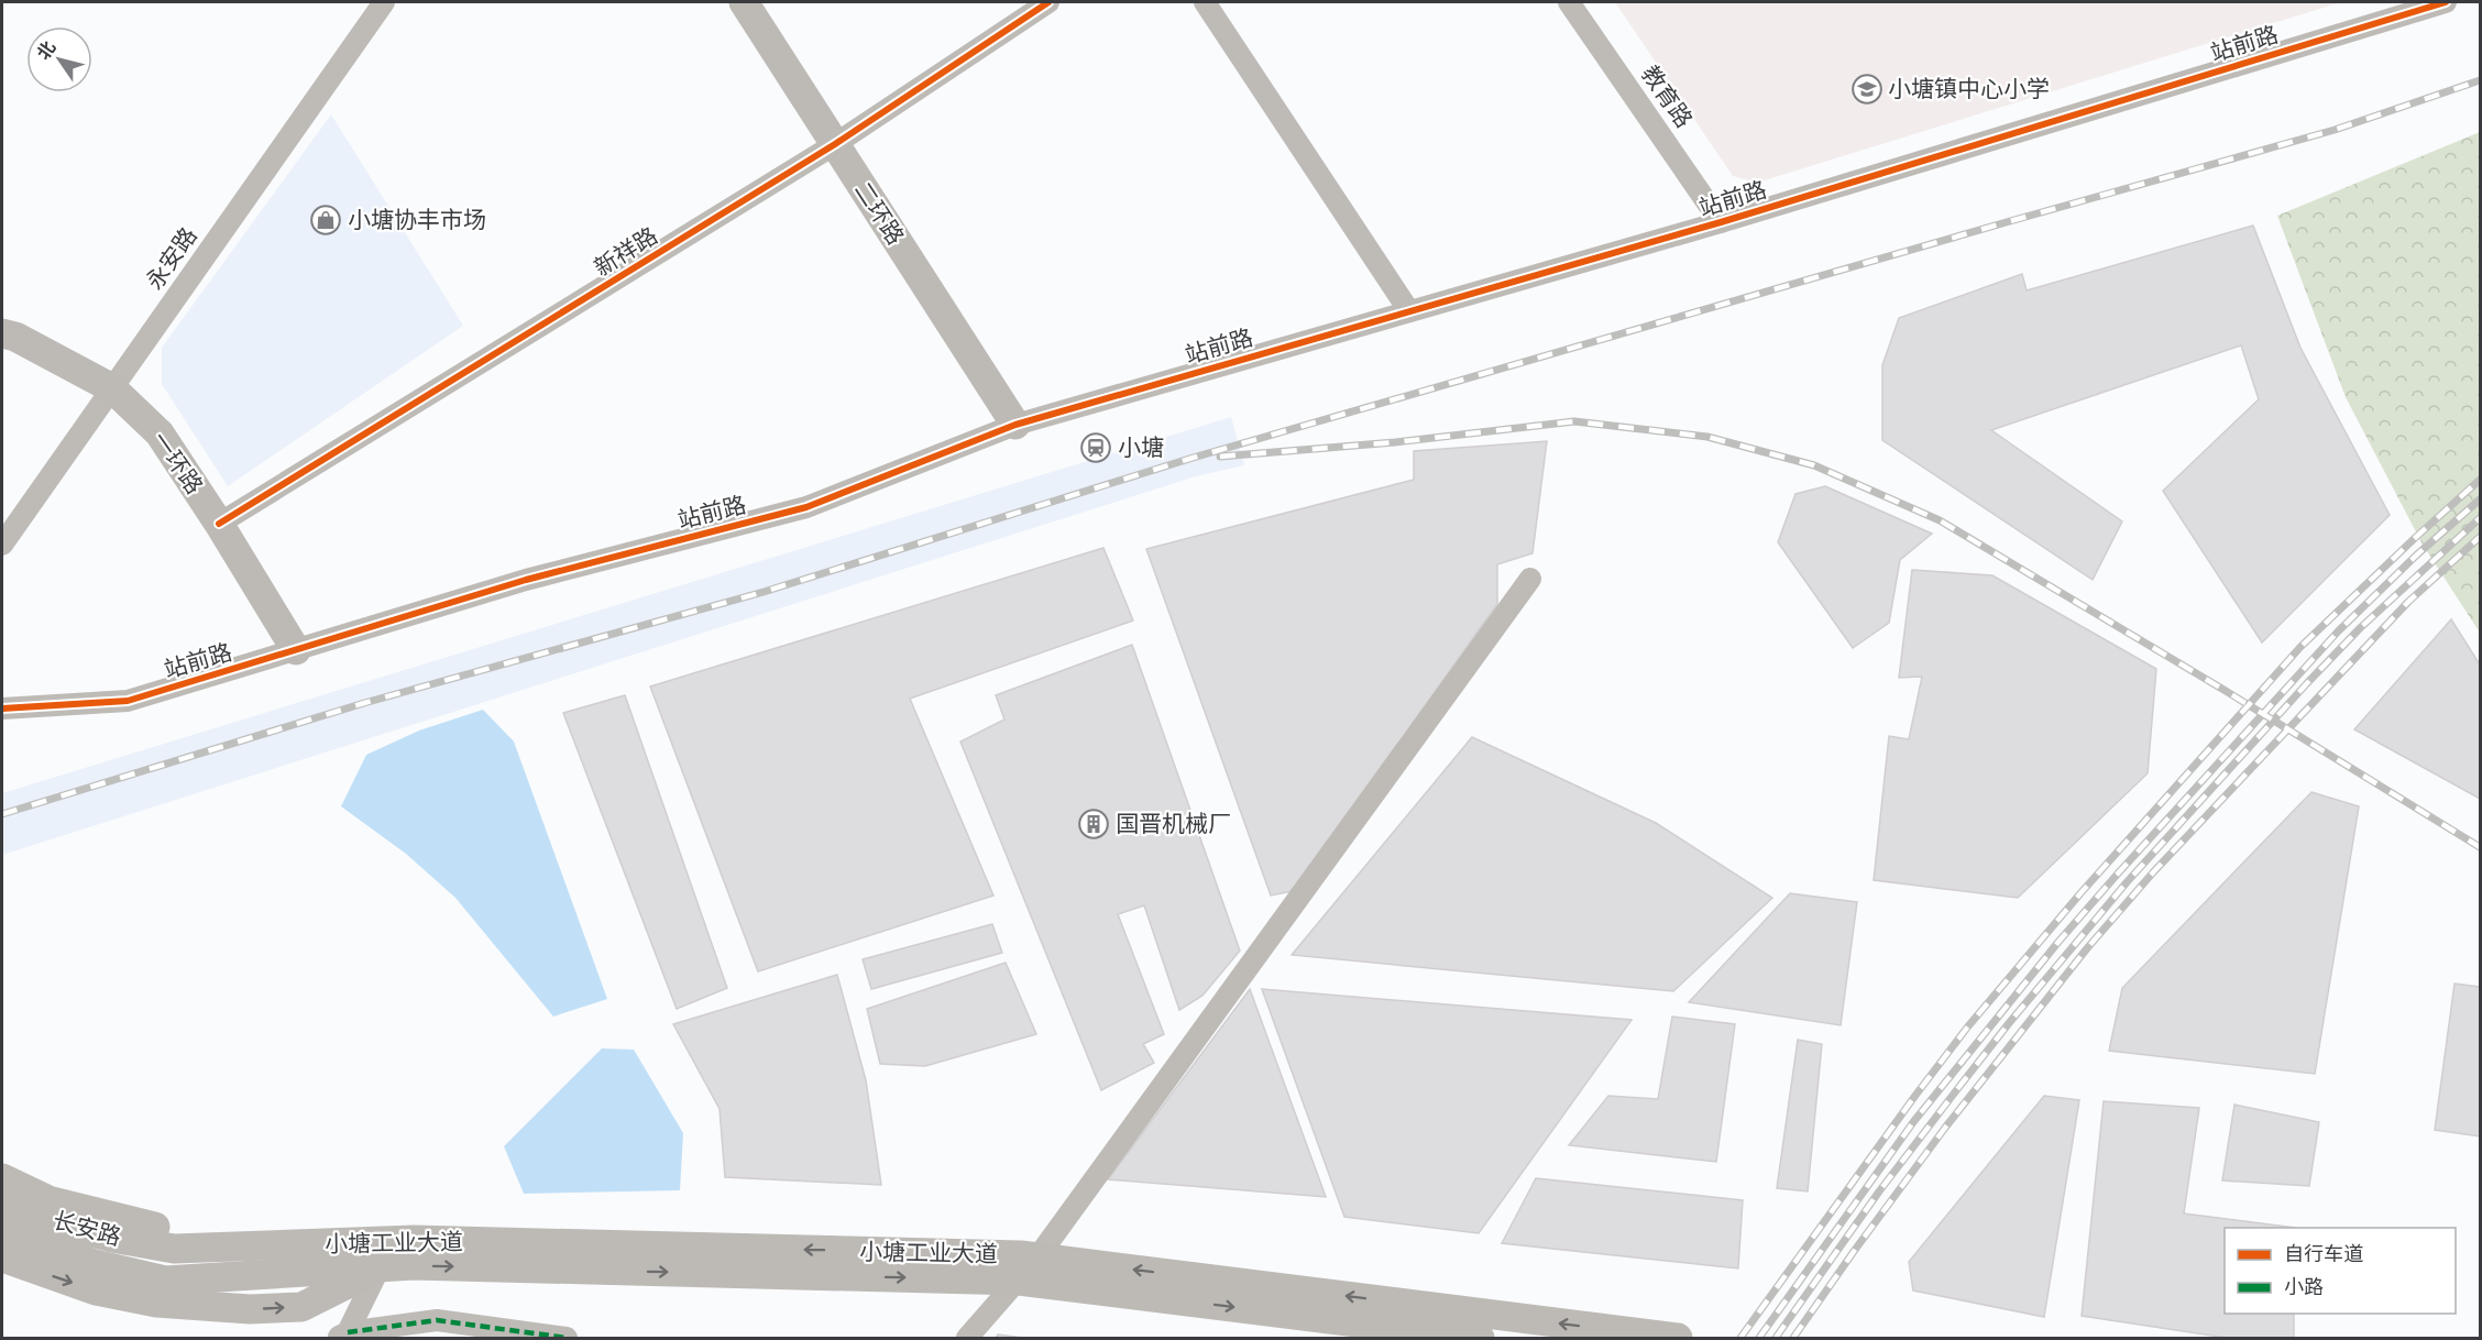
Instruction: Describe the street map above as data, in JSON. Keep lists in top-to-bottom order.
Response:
{
  "streets": {
    "main road": [
      "二环路",
      "一环路",
      "长安路",
      "小塘工业大道"
    ],
    "street": [
      "站前路",
      "教育路",
      "新祥路",
      "永安路"
    ]
  },
  "crossings": [
    ["站前路", "教育路"],
    ["站前路", "二环路"],
    ["站前路", "一环路"],
    ["二环路", "新祥路"],
    ["新祥路", "一环路"],
    ["永安路", "一环路"],
    ["长安路", "小塘工业大道"]
  ],
  "places": {
    "school or university": ["小塘镇中心小学"],
    "shop": ["小塘协丰市场"],
    "station": ["小塘"],
    "building": ["国晋机械厂"]
  },
  "legend": ["自行车道", "小路"],
  "north": "top left"
}
